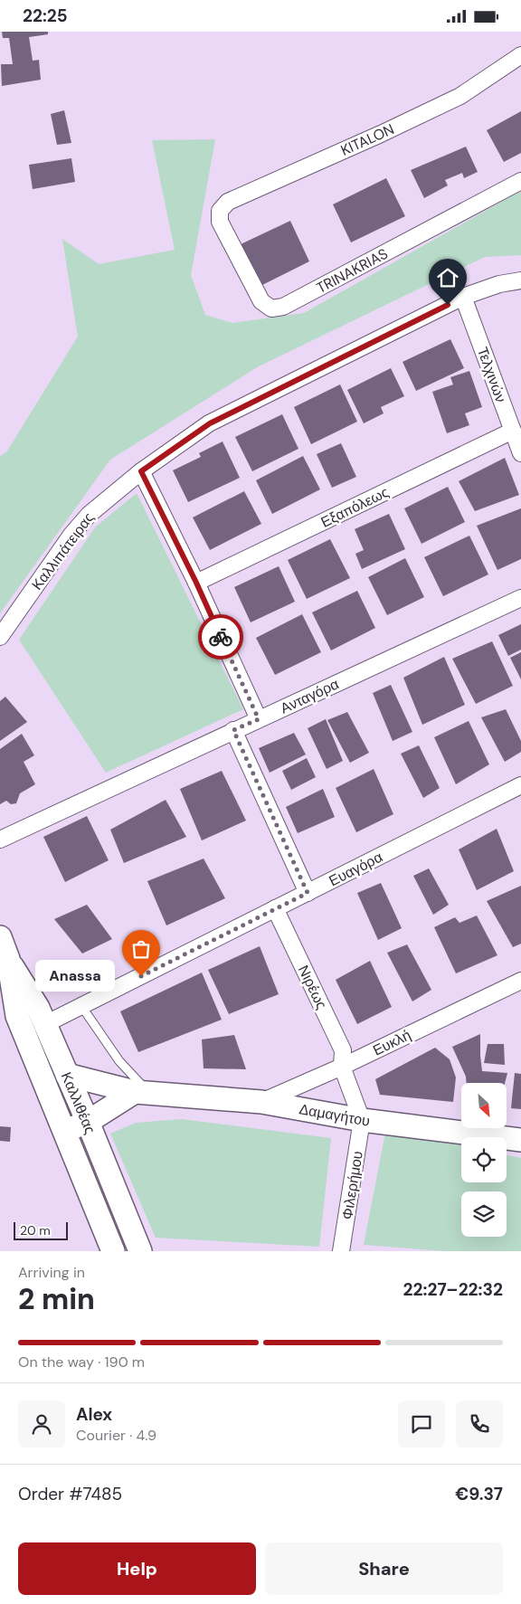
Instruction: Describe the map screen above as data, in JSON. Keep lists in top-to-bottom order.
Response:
{
  "streets": {
    "main road": ["Καλλιθέας", "Δαμαγήτου"],
    "street": [
      "KITALON",
      "TRINAKRIAS",
      "Τελχινών",
      "Εξαπόλεως",
      "Καλλιπάτειρας",
      "Ανταγόρα",
      "Ευαγόρα",
      "Νιρέως",
      "Ευκλή",
      "Φιλερήμου"
    ]
  },
  "crossings": [
    ["KITALON", "TRINAKRIAS"],
    ["Τελχινών", "Εξαπόλεως"],
    ["Τελχινών", "Καλλιπάτειρας"],
    ["Ευαγόρα", "Νιρέως"],
    ["Ευαγόρα", "Καλλιθέας"],
    ["Νιρέως", "Ευκλή"],
    ["Νιρέως", "Δαμαγήτου"],
    ["Νιρέως", "Φιλερήμου"],
    ["Ευκλή", "Δαμαγήτου"],
    ["Καλλιθέας", "Δαμαγήτου"],
    ["Δαμαγήτου", "Φιλερήμου"]
  ],
  "places": ["Anassa"],
  "scale_bar": "20 m",
  "north": "bottom right",
  "page": {
    "status": "22:25",
    "bubble": "Anassa",
    "scale": "20 m",
    "heading": ["2 min", "Arriving in", "22:27–22:32"],
    "panel": [
      "Alex",
      "Courier · 4.9",
      "Order #7485",
      "€9.37"
    ],
    "bar": "On the way · 190 m",
    "buttons": ["Help", "Share"]
  }
}
